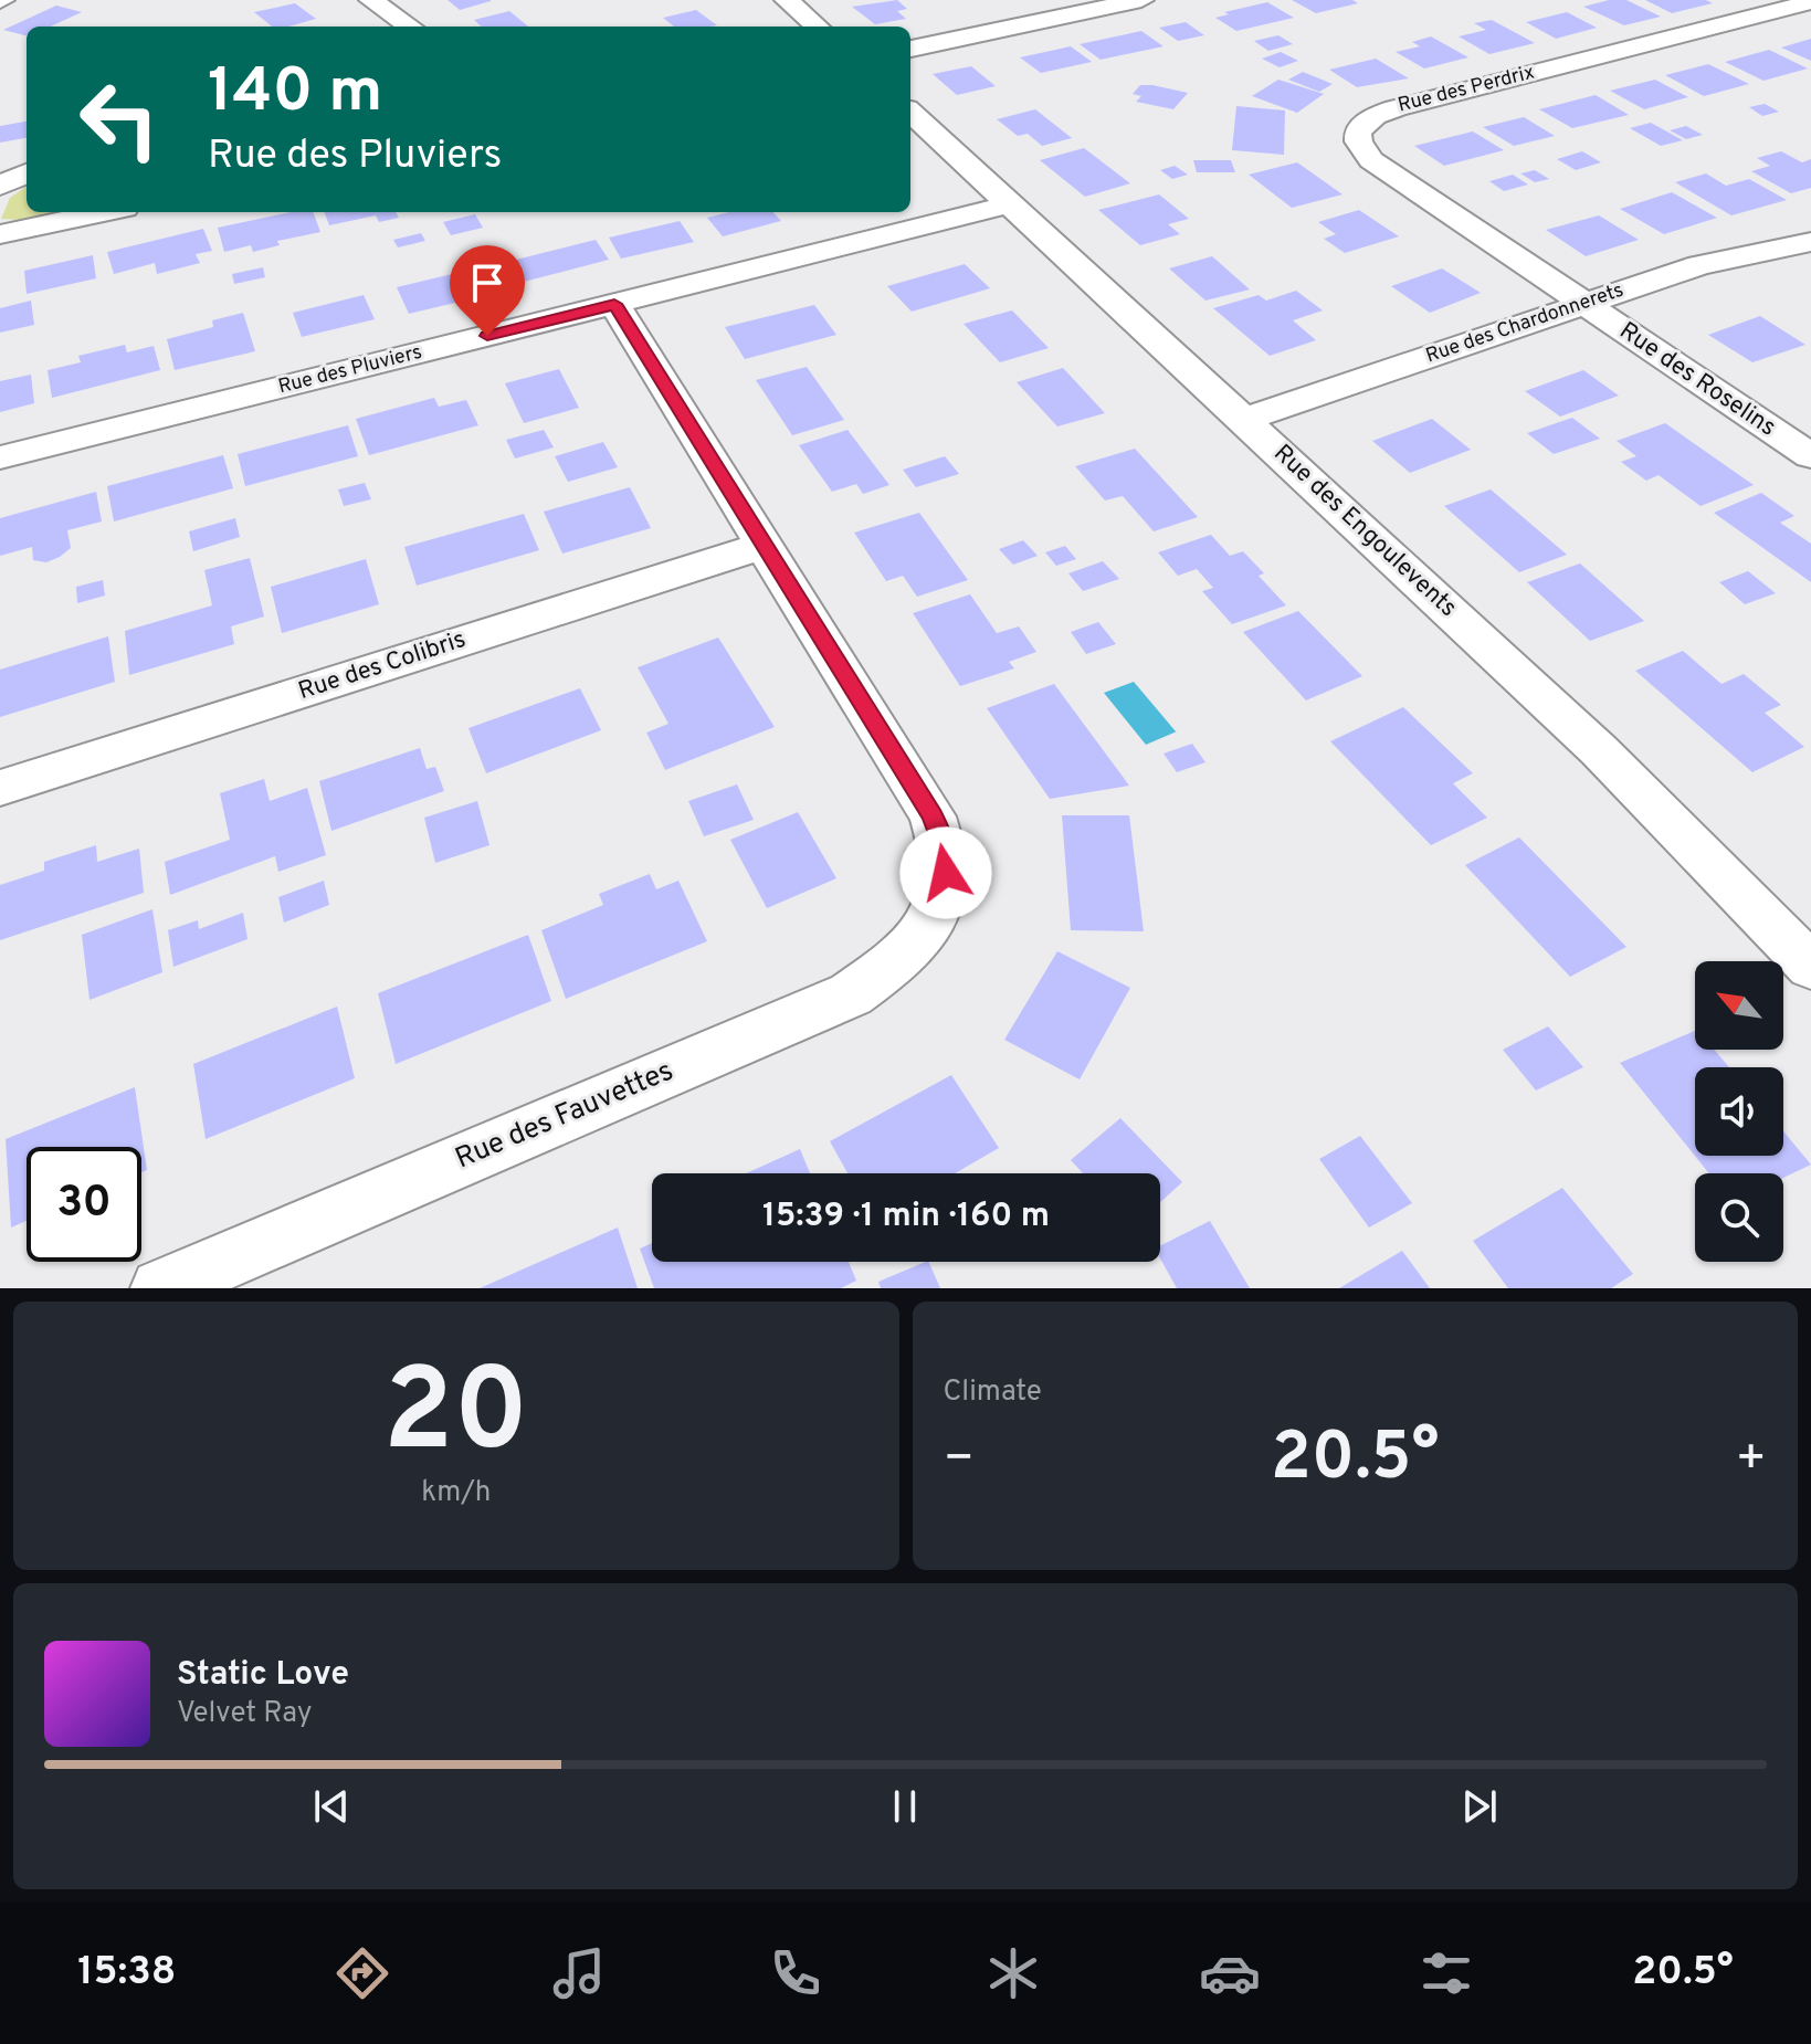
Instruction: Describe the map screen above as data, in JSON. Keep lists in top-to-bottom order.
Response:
{
  "streets": {
    "street": [
      "Rue des Perdrix",
      "Rue des Chardonnerets",
      "Rue des Pluviers",
      "Rue des Roselins",
      "Rue des Engoulevents",
      "Rue des Colibris",
      "Rue des Fauvettes"
    ]
  },
  "crossings": [
    ["Rue des Perdrix", "Rue des Chardonnerets"],
    ["Rue des Perdrix", "Rue des Roselins"],
    ["Rue des Chardonnerets", "Rue des Roselins"],
    ["Rue des Chardonnerets", "Rue des Engoulevents"],
    ["Rue des Pluviers", "Rue des Engoulevents"],
    ["Rue des Colibris", "Rue des Fauvettes"]
  ],
  "north": "top left",
  "page": {
    "turn": ["140 m", "Rue des Pluviers"],
    "limit": "30",
    "trip": "15:39 · 1 min · 160 m",
    "tile": [
      ["20", "km/h"],
      "Climate"
    ],
    "heat": ["−", "20.5°", "+"],
    "song": ["Static Love", "Velvet Ray"],
    "tabs": ["15:38", "20.5°"]
  }
}
